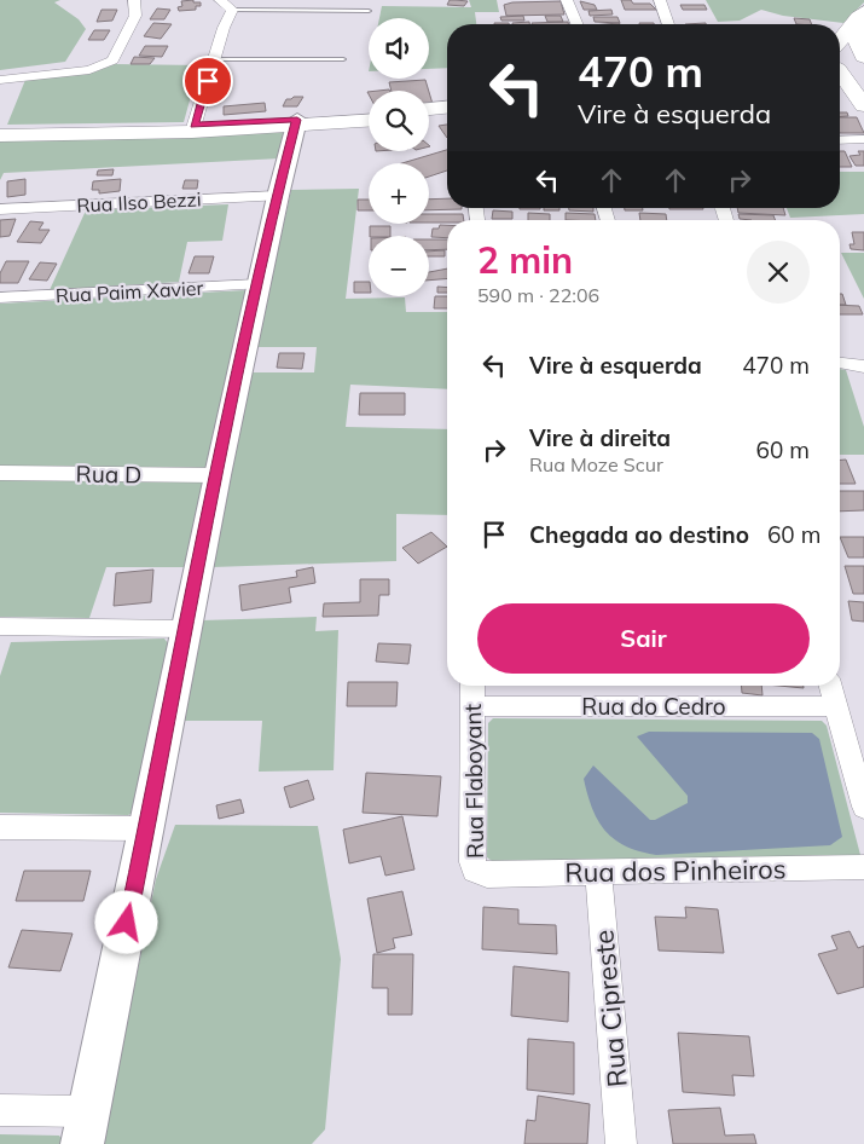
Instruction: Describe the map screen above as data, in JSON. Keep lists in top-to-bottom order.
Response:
{
  "streets": {
    "street": [
      "Rua Ilso Bezzi",
      "Rua Paim Xavier",
      "Rua D",
      "Rua do Cedro",
      "Rua Flaboyant",
      "Rua dos Pinheiros",
      "Rua Cipreste"
    ]
  },
  "crossings": [
    ["Rua do Cedro", "Rua Flaboyant"],
    ["Rua Flaboyant", "Rua dos Pinheiros"],
    ["Rua dos Pinheiros", "Rua Cipreste"]
  ],
  "page": {
    "map_buttons": ["+", "−"],
    "turn": ["470 m", "Vire à esquerda"],
    "heading": ["2 min", "590 m · 22:06"],
    "list": [
      {
        "name": "Vire à esquerda",
        "value": "470 m"
      },
      {
        "name": "Vire à direita",
        "note": "Rua Moze Scur",
        "value": "60 m"
      },
      {
        "name": "Chegada ao destino",
        "value": "60 m"
      }
    ],
    "buttons": "Sair"
  }
}
